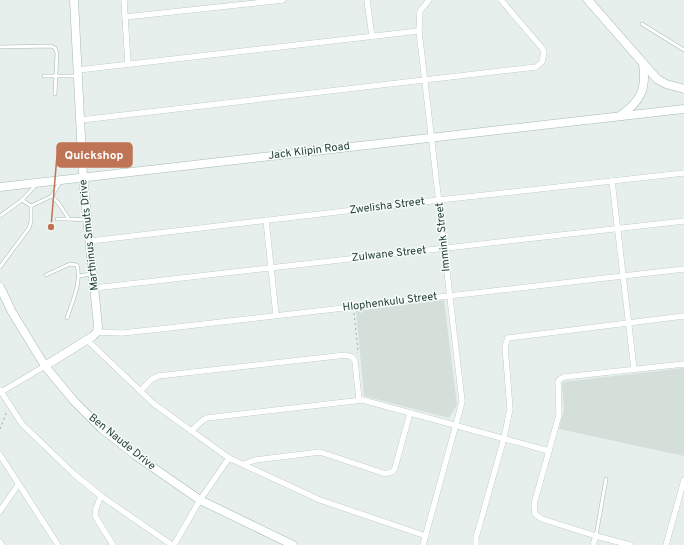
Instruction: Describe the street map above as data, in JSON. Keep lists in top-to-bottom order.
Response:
{
  "streets": {
    "street": [
      "Jack Klipin Road",
      "Zwelisha Street",
      "Marthinus Smuts Drive",
      "Immink Street",
      "Zulwane Street",
      "Hlophenkulu Street",
      "Ben Naude Drive"
    ]
  },
  "crossings": [
    ["Jack Klipin Road", "Marthinus Smuts Drive"],
    ["Jack Klipin Road", "Immink Street"],
    ["Zwelisha Street", "Marthinus Smuts Drive"],
    ["Zwelisha Street", "Immink Street"],
    ["Marthinus Smuts Drive", "Zulwane Street"],
    ["Marthinus Smuts Drive", "Hlophenkulu Street"],
    ["Immink Street", "Zulwane Street"],
    ["Immink Street", "Hlophenkulu Street"]
  ],
  "places": ["Quickshop"]
}
